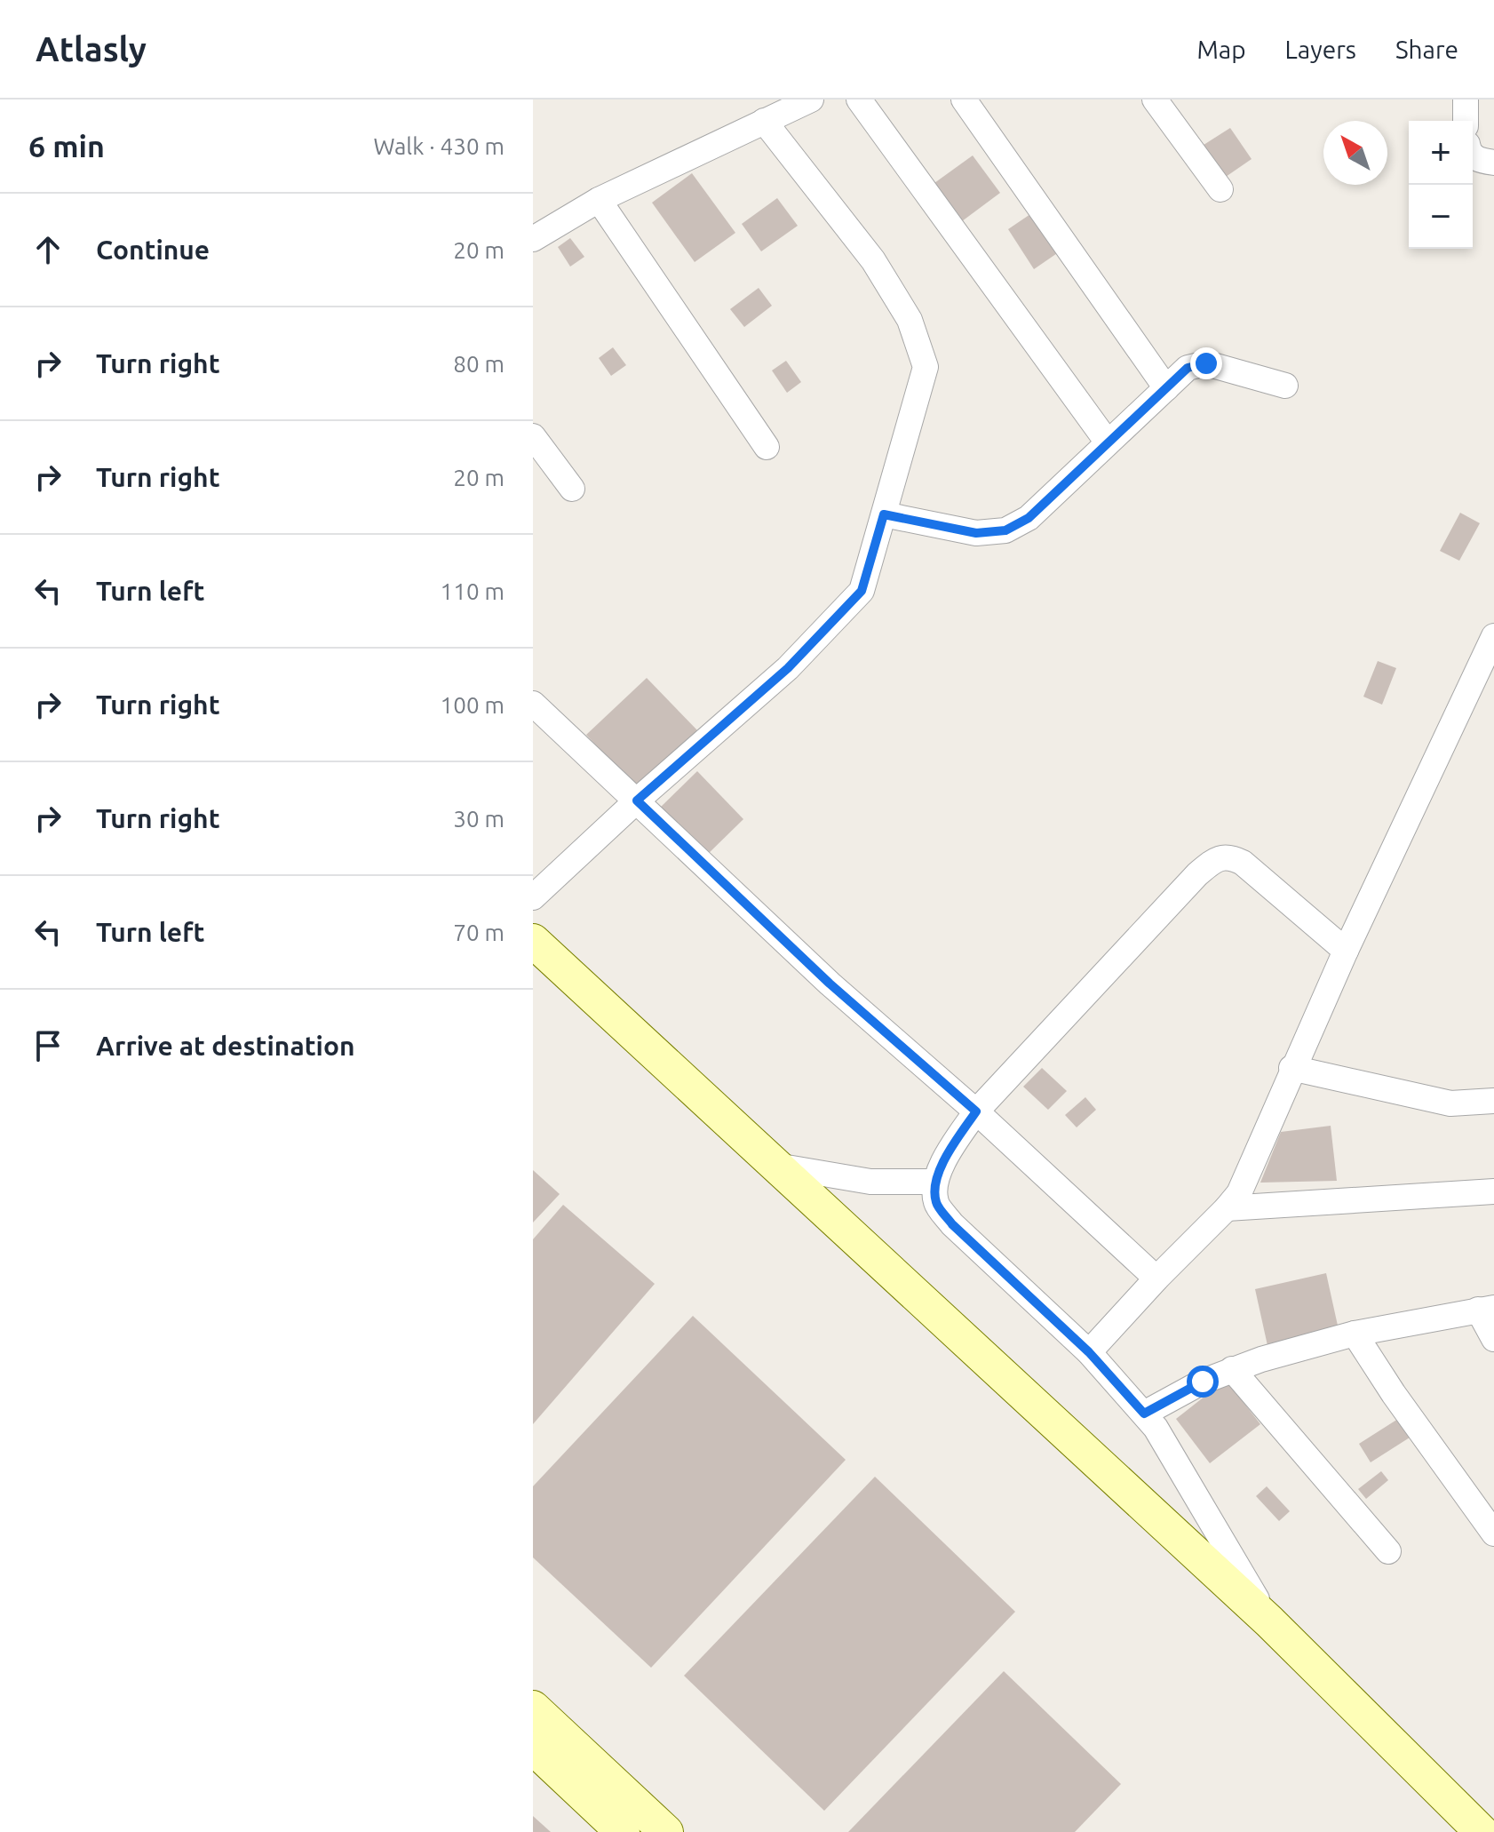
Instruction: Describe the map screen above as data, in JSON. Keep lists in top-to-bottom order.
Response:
{
  "north": "top left",
  "page": {
    "header": "Atlasly",
    "nav": ["Map", "Layers", "Share"],
    "heading": ["6 min", "Walk · 430 m"],
    "map_buttons": ["+", "−"],
    "list": [
      ["Continue", "20 m"],
      ["Turn right", "80 m"],
      ["Turn right", "20 m"],
      ["Turn left", "110 m"],
      ["Turn right", "100 m"],
      ["Turn right", "30 m"],
      ["Turn left", "70 m"],
      "Arrive at destination"
    ]
  }
}
